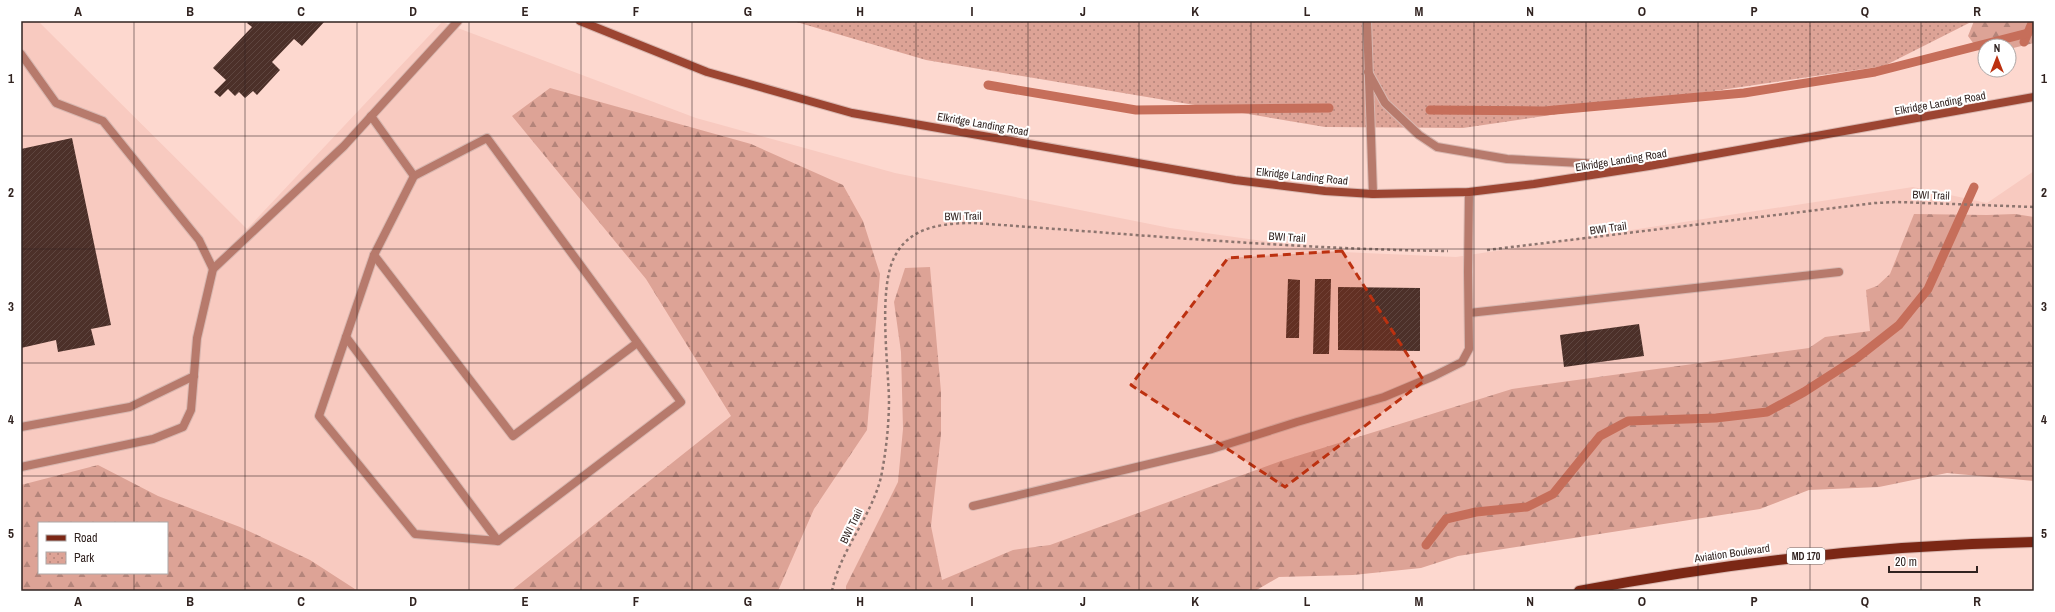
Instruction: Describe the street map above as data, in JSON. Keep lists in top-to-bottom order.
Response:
{
  "streets": {
    "main road": ["Elkridge Landing Road", "Aviation Boulevard", "MD 170"],
    "path": ["BWI Trail"]
  },
  "legend": ["Road", "Park"],
  "scale_bar": "20 m",
  "north": "top",
  "grid": {
    "columns": [
      "A",
      "B",
      "C",
      "D",
      "E",
      "F",
      "G",
      "H",
      "I",
      "J",
      "K",
      "L",
      "M",
      "N",
      "O",
      "P",
      "Q",
      "R"
    ],
    "rows": [
      "1",
      "2",
      "3",
      "4",
      "5"
    ]
  }
}
